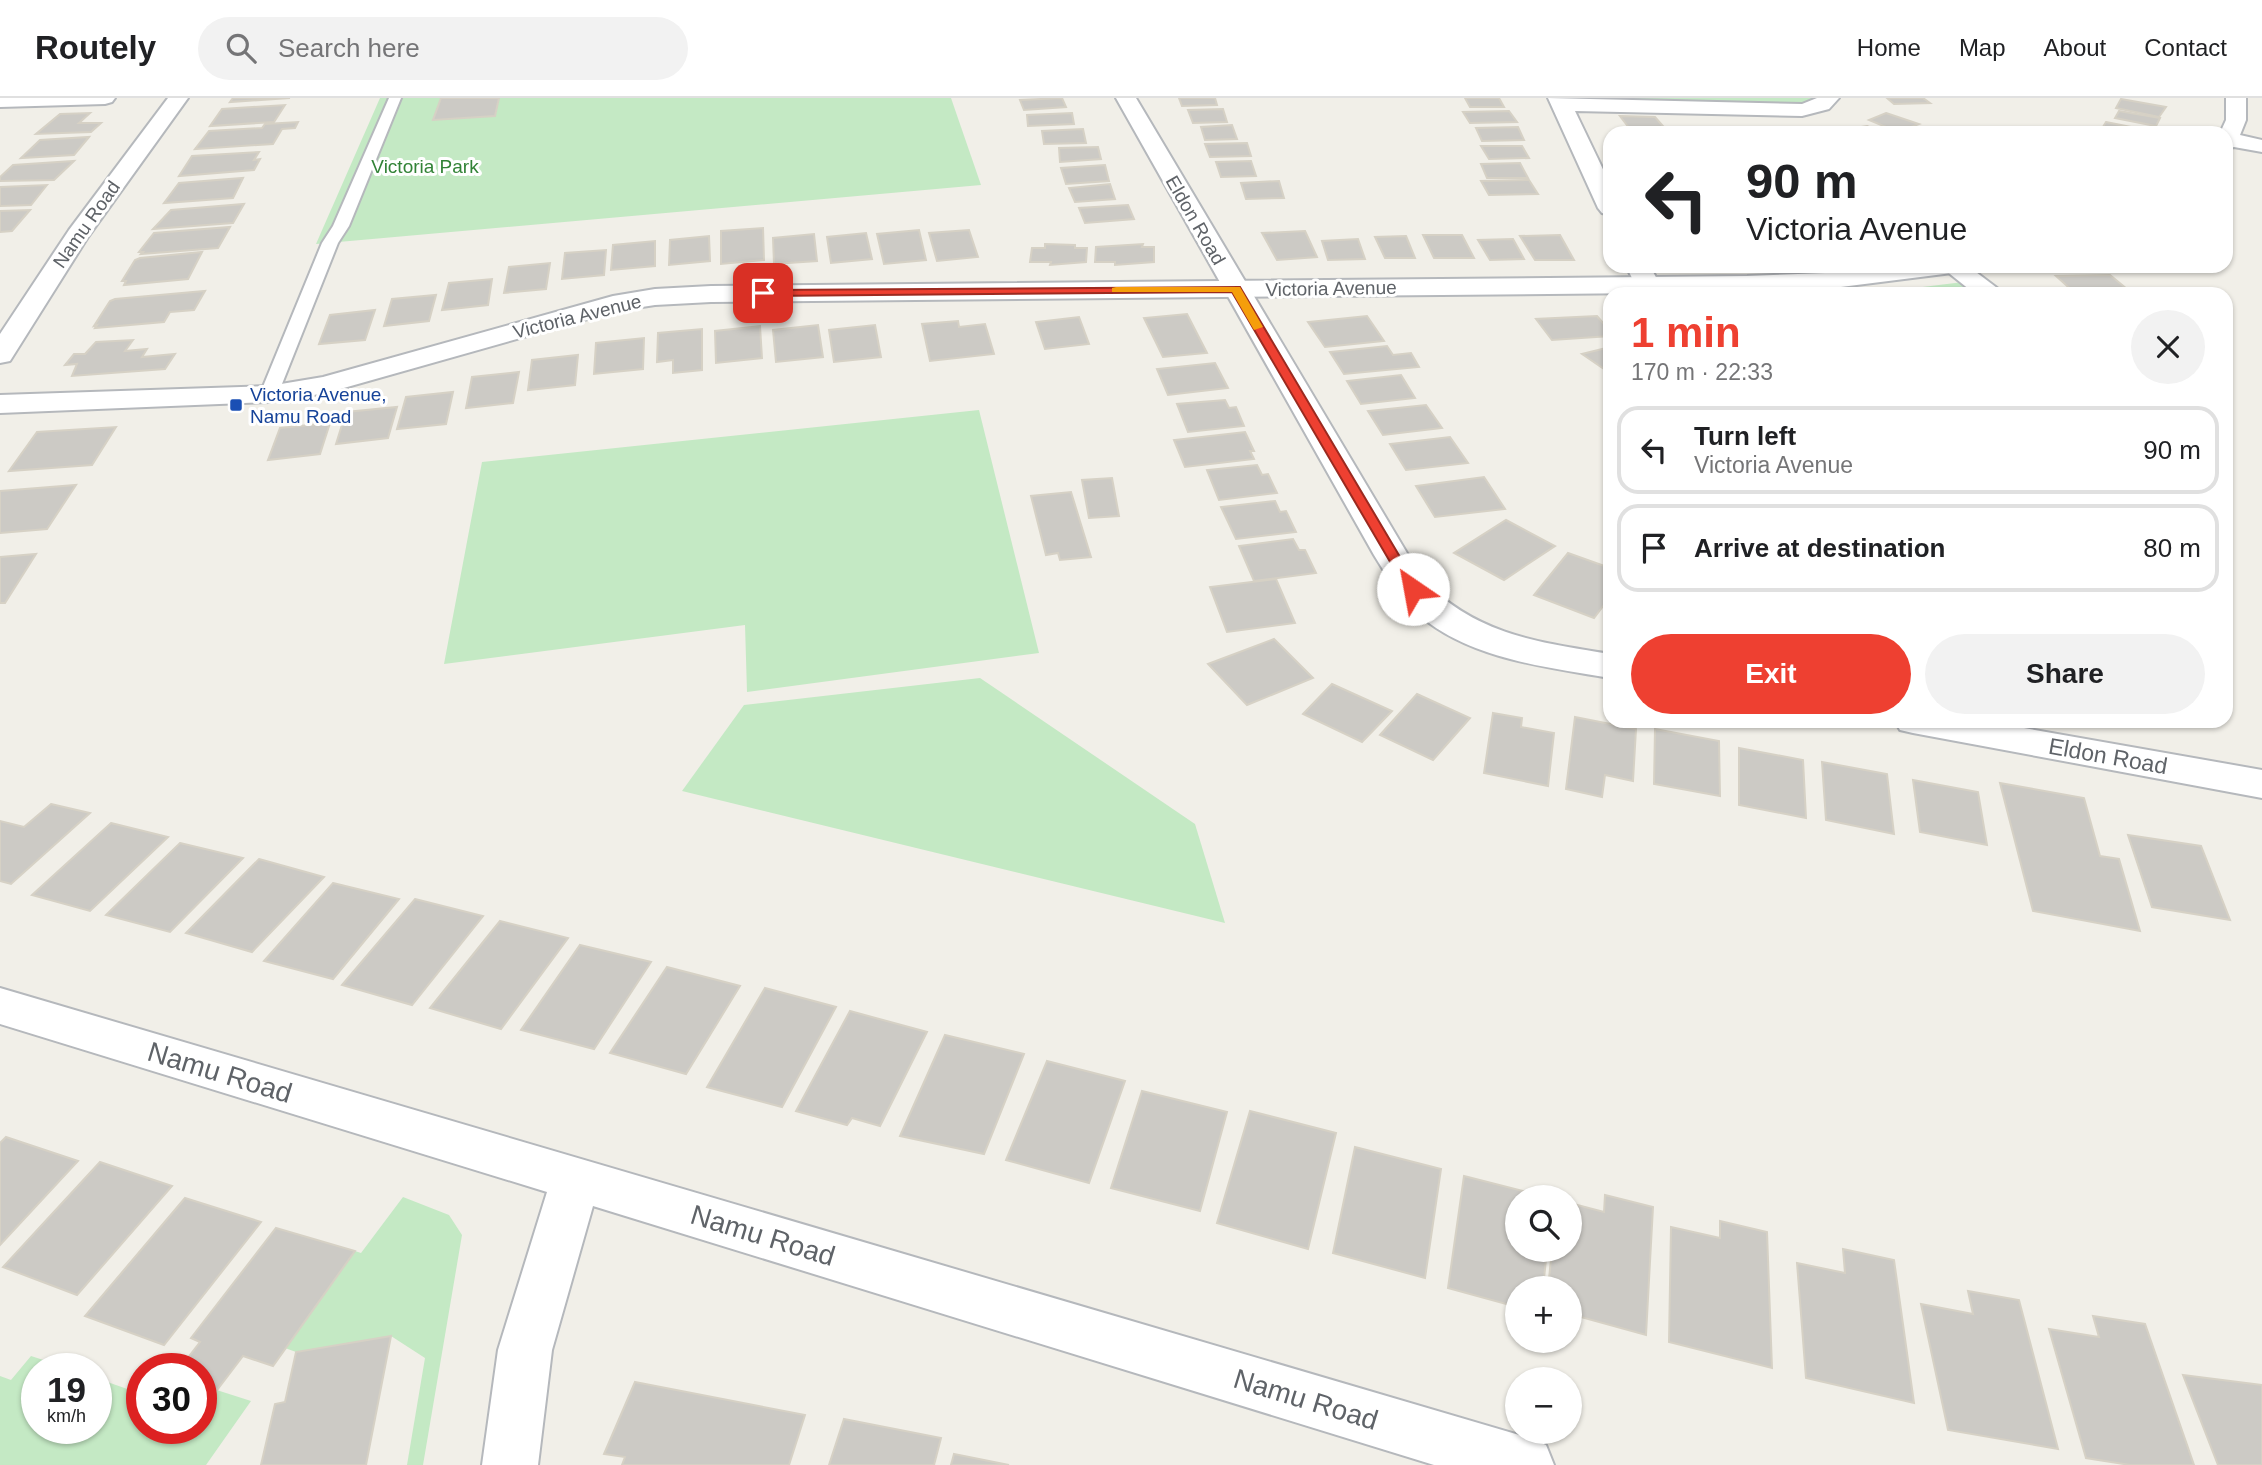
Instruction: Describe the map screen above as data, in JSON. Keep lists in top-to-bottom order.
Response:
{
  "streets": {
    "street": ["Eldon Road", "Namu Road", "Victoria Avenue"]
  },
  "crossings": [
    ["Eldon Road", "Victoria Avenue"]
  ],
  "parks": ["Victoria Park"],
  "places": {
    "transit": ["Victoria Avenue, Namu Road"]
  },
  "page": {
    "header": "Routely",
    "search": "Search here",
    "nav": [
      "Home",
      "Map",
      "About",
      "Contact"
    ],
    "turn": ["90 m", "Victoria Avenue"],
    "heading": ["1 min", "170 m · 22:33"],
    "list": [
      {
        "name": "Turn left",
        "note": "Victoria Avenue",
        "value": "90 m"
      },
      {
        "name": "Arrive at destination",
        "value": "80 m"
      }
    ],
    "buttons": ["Exit", "Share"],
    "map_buttons": ["+", "−"],
    "speed": "19 km/h",
    "limit": "30"
  }
}
